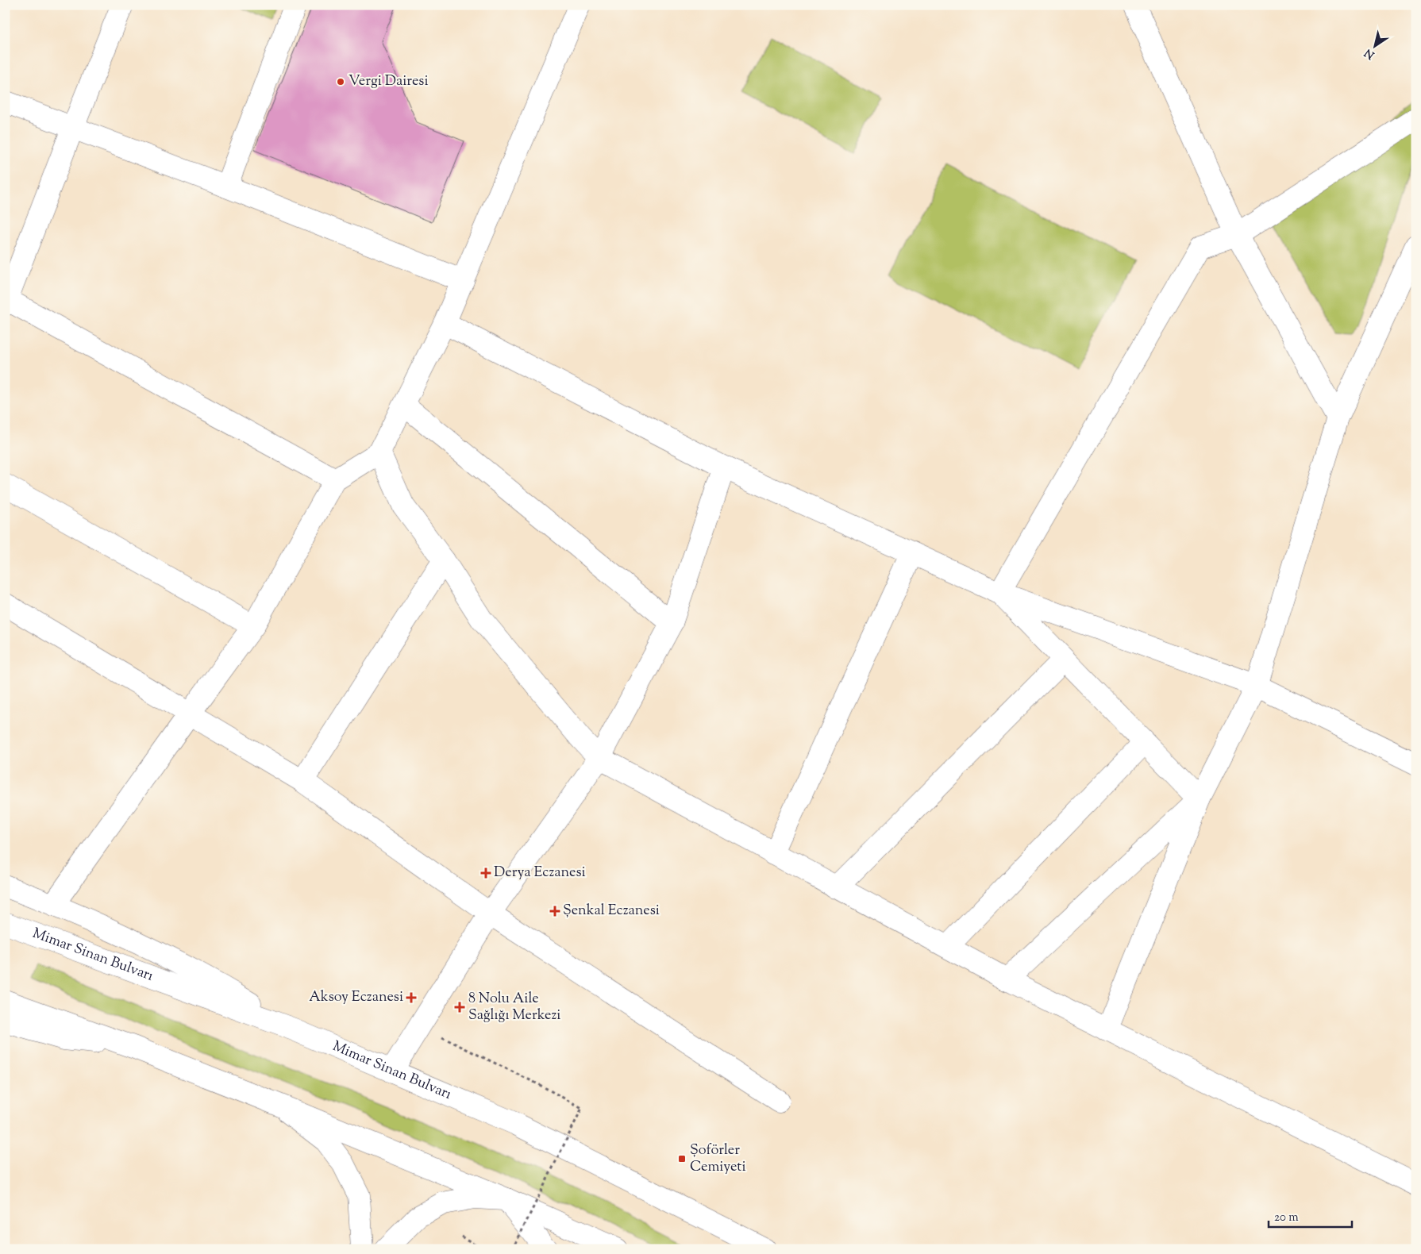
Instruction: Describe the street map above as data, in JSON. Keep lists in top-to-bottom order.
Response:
{
  "streets": {
    "main road": ["Mimar Sinan Bulvarı"]
  },
  "places": {
    "other": ["Vergi Dairesi"],
    "health": [
      "Derya Eczanesi",
      "Şenkal Eczanesi",
      "Aksoy Eczanesi",
      "8 Nolu Aile Sağlığı Merkezi"
    ],
    "transit": ["Şoförler Cemiyeti"]
  },
  "scale_bar": "20 m",
  "north": "bottom left"
}
